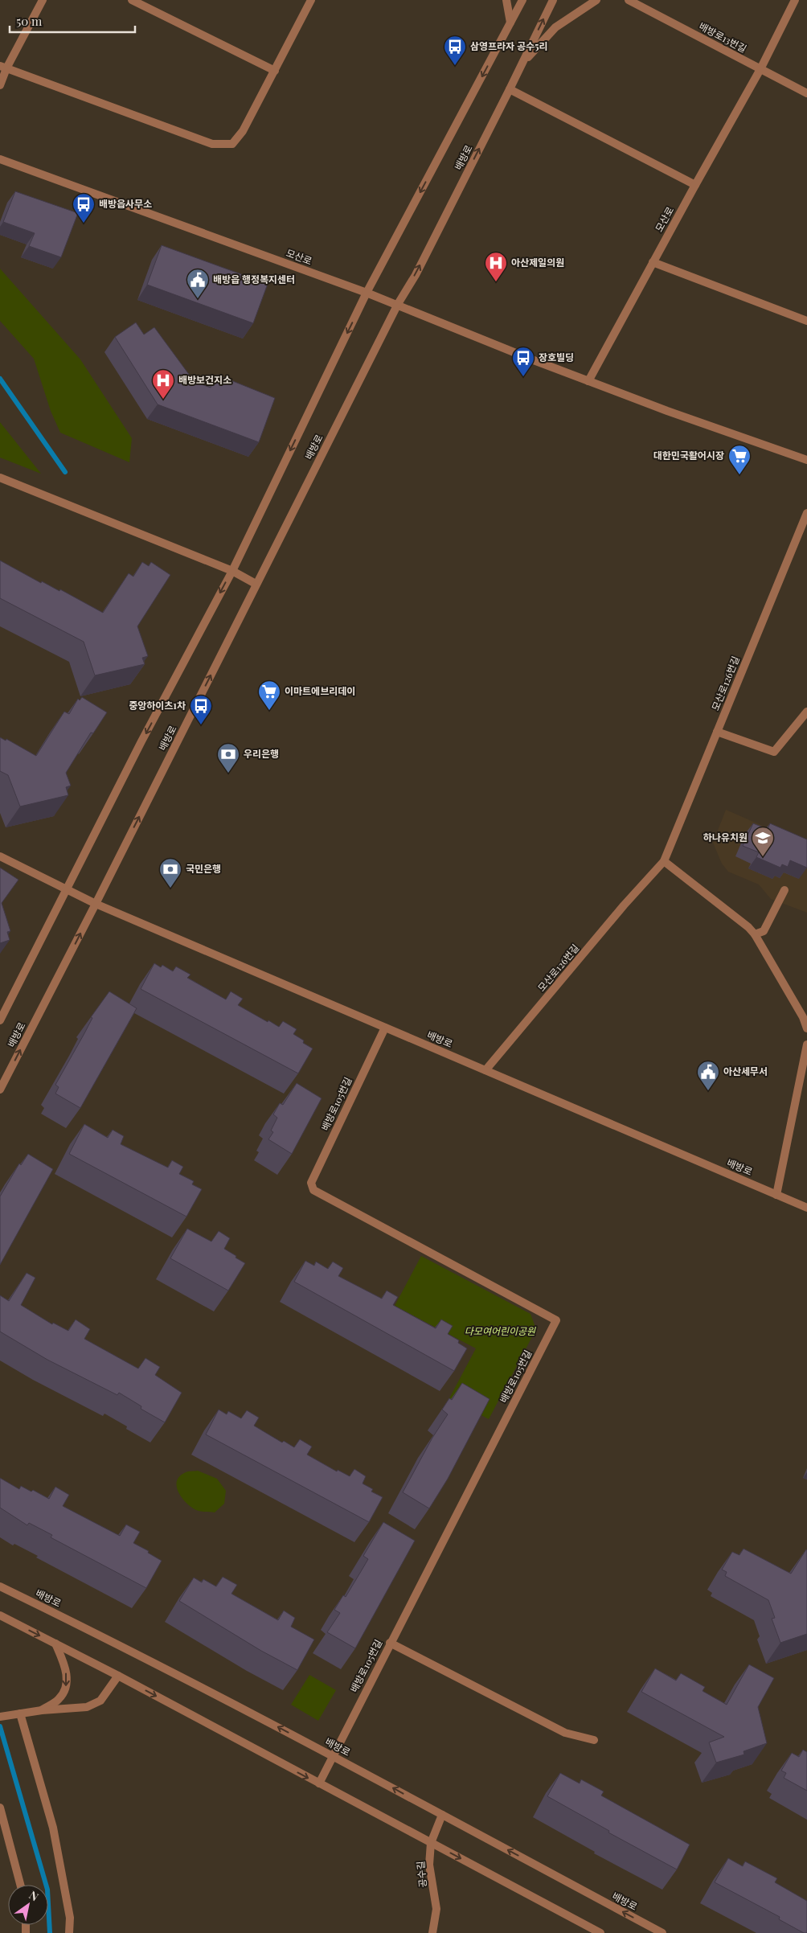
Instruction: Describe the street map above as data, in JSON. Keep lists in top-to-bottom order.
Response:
{
  "streets": {
    "street": [
      "배방로13번길",
      "배방로",
      "모산로",
      "모산로126번길",
      "배방로105번길",
      "공수길"
    ]
  },
  "crossings": [
    ["배방로13번길", "모산로"],
    ["배방로", "모산로"],
    ["배방로", "모산로126번길"],
    ["배방로", "배방로105번길"],
    ["배방로", "공수길"]
  ],
  "parks": ["다모여어린이공원"],
  "places": {
    "bus stop": [
      "삼영프라자 공수5리",
      "배방읍사무소",
      "장호빌딩",
      "중앙하이츠1차"
    ],
    "hospital": ["아산제일의원", "배방보건지소"],
    "public building": ["배방읍 행정복지센터", "아산세무서"],
    "supermarket": ["대한민국활어시장", "이마트에브리데이"],
    "bank": ["우리은행", "국민은행"],
    "school or university": ["하나유치원"]
  },
  "scale_bar": "50 m",
  "north": "top right"
}
